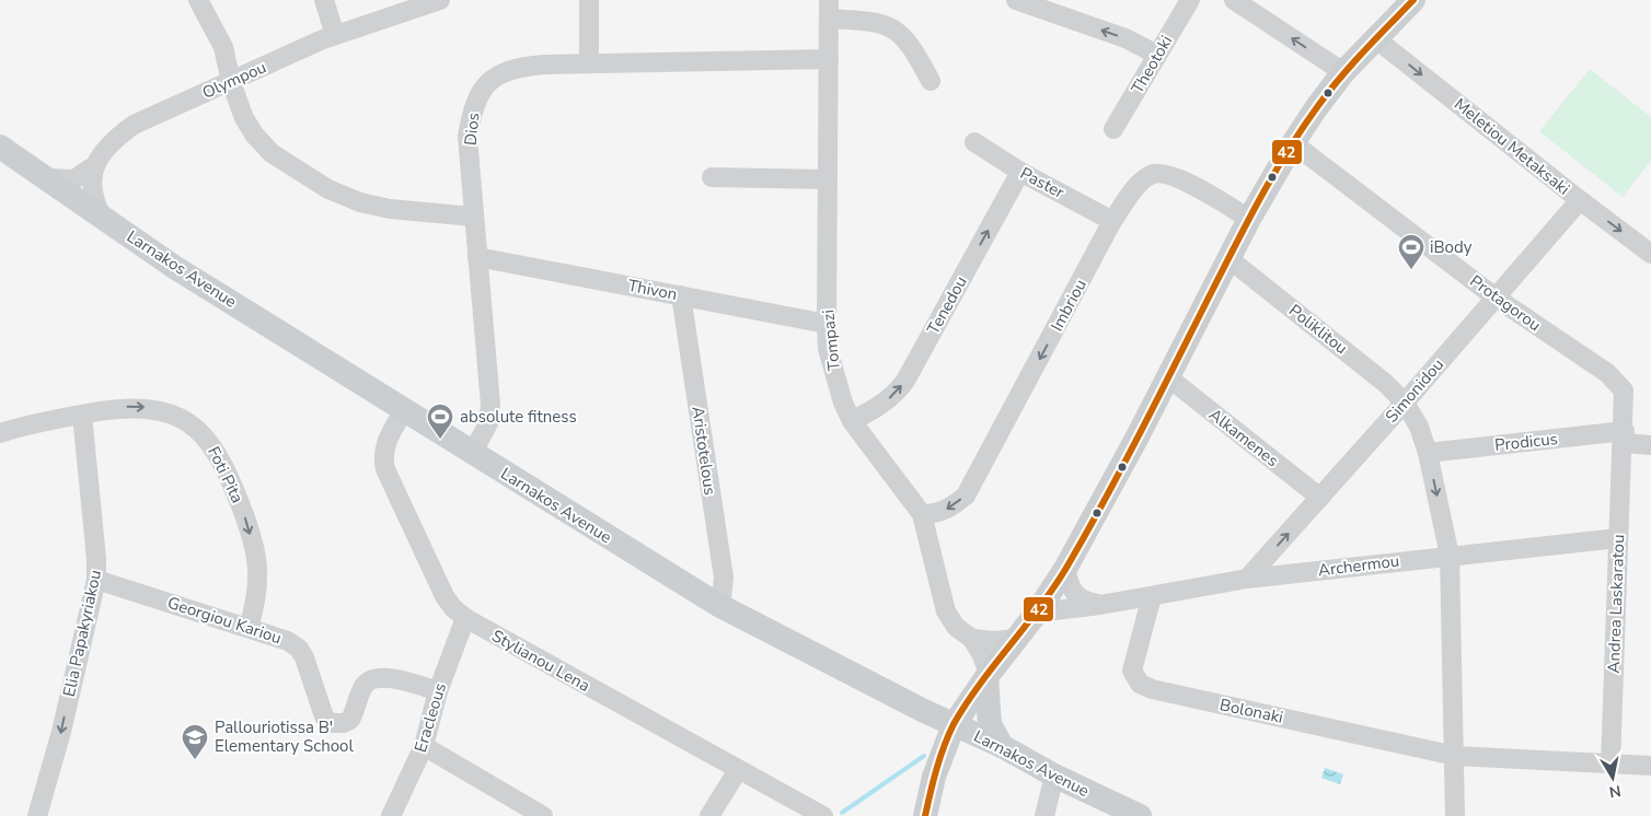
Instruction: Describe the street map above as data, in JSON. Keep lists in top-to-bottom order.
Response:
{
  "streets": {
    "main road": ["Larnakos Avenue"],
    "street": [
      "Theotoki",
      "Olympou",
      "Dios",
      "Meletiou Metaksaki",
      "Paster",
      "Thivon",
      "Protagorou",
      "Tenedou",
      "Imbriou",
      "Poliklitou",
      "Tompazi",
      "Simonidou",
      "Alkamenes",
      "Prodicus",
      "Aristotelous",
      "Foti Pita",
      "Archermou",
      "Andrea Laskaratou",
      "Georgiou Kariou",
      "Elia Papakyriakou",
      "Stylianou Lena",
      "Bolonaki",
      "Eracleous"
    ]
  },
  "crossings": [
    ["Olympou", "Larnakos Avenue"],
    ["Dios", "Larnakos Avenue"],
    ["Dios", "Thivon"],
    ["Dios", "Tompazi"],
    ["Meletiou Metaksaki", "Simonidou"],
    ["Paster", "Tenedou"],
    ["Paster", "Imbriou"],
    ["Larnakos Avenue", "Aristotelous"],
    ["Larnakos Avenue", "Stylianou Lena"],
    ["Thivon", "Tompazi"],
    ["Thivon", "Aristotelous"],
    ["Protagorou", "Simonidou"],
    ["Protagorou", "Prodicus"],
    ["Protagorou", "Andrea Laskaratou"],
    ["Tenedou", "Tompazi"],
    ["Imbriou", "Tompazi"],
    ["Poliklitou", "Simonidou"],
    ["Simonidou", "Alkamenes"],
    ["Simonidou", "Archermou"],
    ["Prodicus", "Andrea Laskaratou"],
    ["Foti Pita", "Georgiou Kariou"],
    ["Foti Pita", "Elia Papakyriakou"],
    ["Archermou", "Andrea Laskaratou"],
    ["Archermou", "Bolonaki"],
    ["Andrea Laskaratou", "Bolonaki"],
    ["Georgiou Kariou", "Elia Papakyriakou"],
    ["Georgiou Kariou", "Eracleous"],
    ["Stylianou Lena", "Eracleous"]
  ],
  "one_way": [
    "Meletiou Metaksaki",
    "Tenedou",
    "Imbriou",
    "Foti Pita",
    "Elia Papakyriakou"
  ],
  "places": {
    "sports": ["iBody", "absolute fitness"],
    "school or university": ["Pallouriotissa B' Elementary School"]
  },
  "lines": ["transit line 42"],
  "north": "bottom"
}
